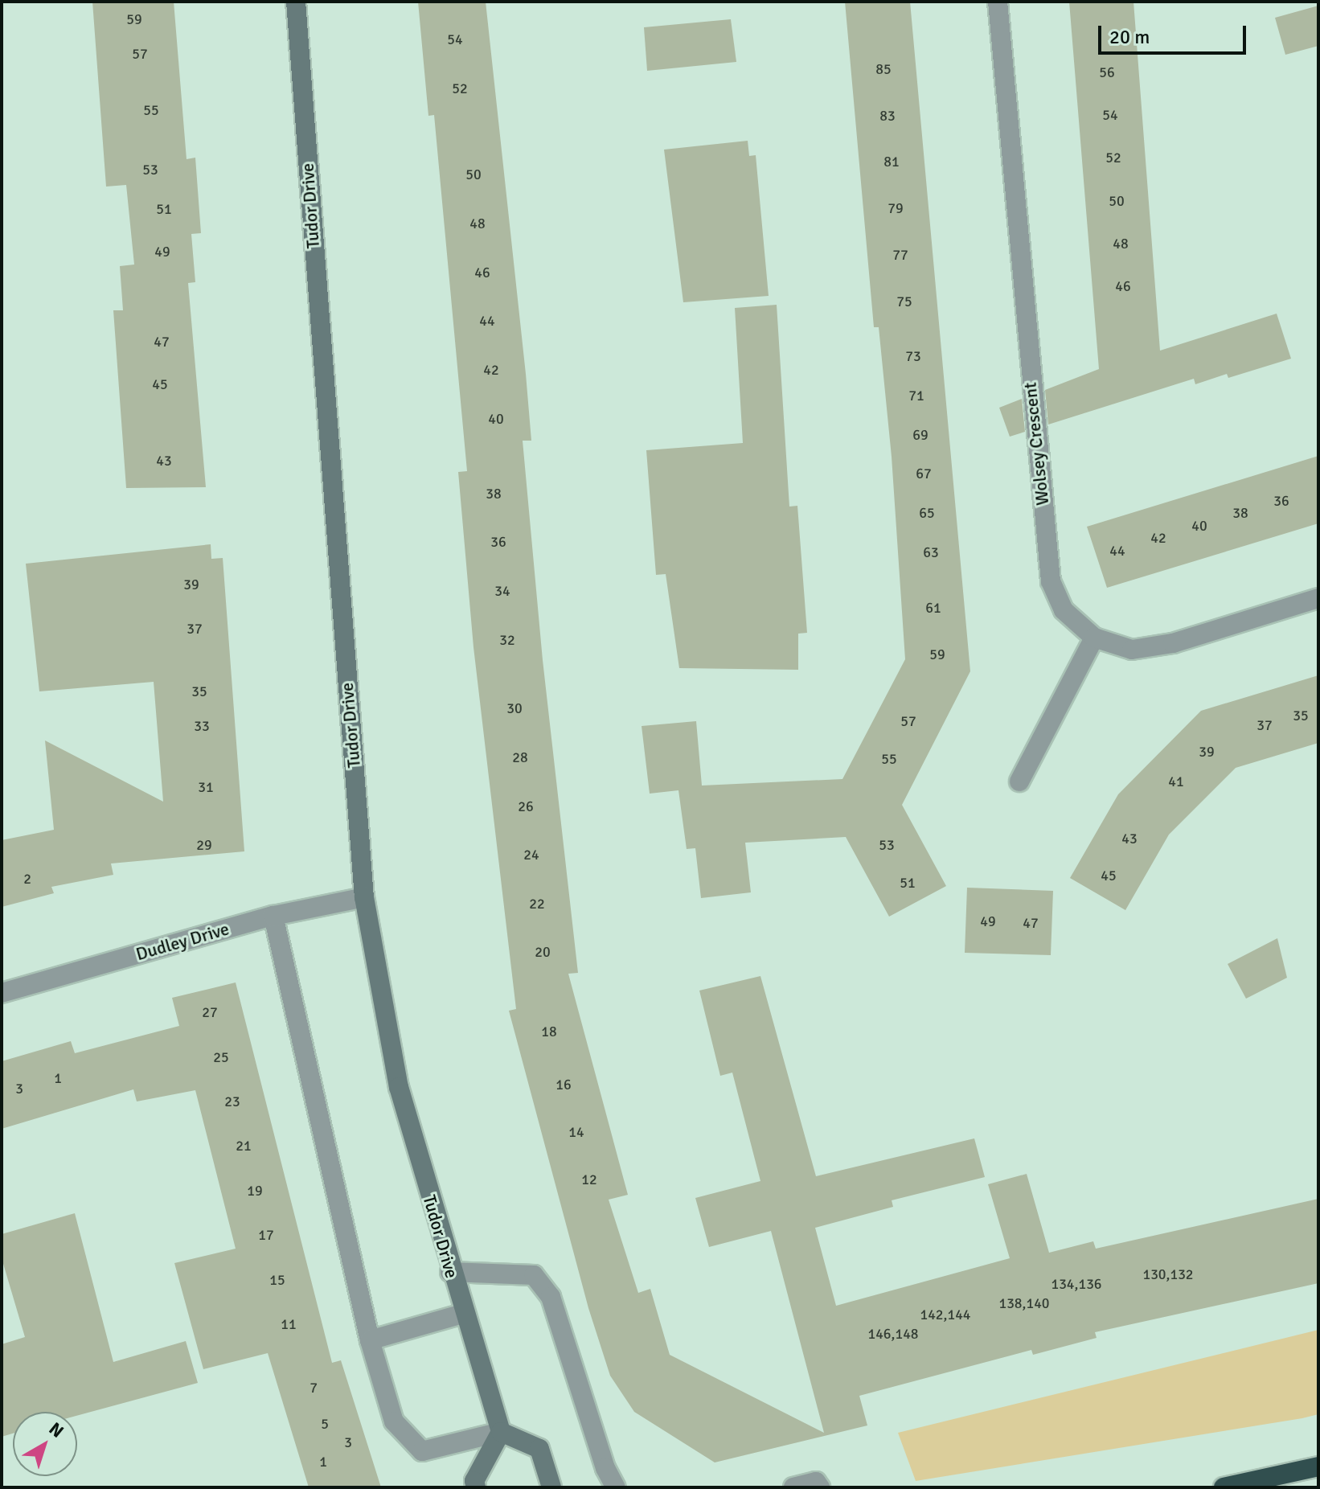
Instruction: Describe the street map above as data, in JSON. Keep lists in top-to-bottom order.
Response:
{
  "streets": {
    "main road": ["Tudor Drive"],
    "street": ["Wolsey Crescent", "Dudley Drive"]
  },
  "crossings": [
    ["Tudor Drive", "Dudley Drive"]
  ],
  "house_numbers": [
    "59",
    "54",
    "57",
    "85",
    "56",
    "52",
    "55",
    "54",
    "83",
    "52",
    "81",
    "53",
    "50",
    "50",
    "79",
    "51",
    "48",
    "48",
    "49",
    "77",
    "46",
    "46",
    "75",
    "44",
    "47",
    "73",
    "42",
    "45",
    "71",
    "40",
    "69",
    "43",
    "67",
    "38",
    "36",
    "65",
    "38",
    "40",
    "42",
    "36",
    "44",
    "63",
    "39",
    "34",
    "61",
    "37",
    "32",
    "59",
    "35",
    "30",
    "35",
    "57",
    "37",
    "33",
    "39",
    "28",
    "55",
    "41",
    "31",
    "26",
    "43",
    "29",
    "53",
    "24",
    "45",
    "2",
    "51",
    "22",
    "49",
    "47",
    "20",
    "27",
    "18",
    "25",
    "1",
    "16",
    "3",
    "23",
    "14",
    "21",
    "12",
    "19",
    "17",
    "130,132",
    "15",
    "134,136",
    "138,140",
    "142,144",
    "11",
    "146,148",
    "7",
    "5",
    "3",
    "1"
  ],
  "scale_bar": "20 m",
  "north": "top right"
}
